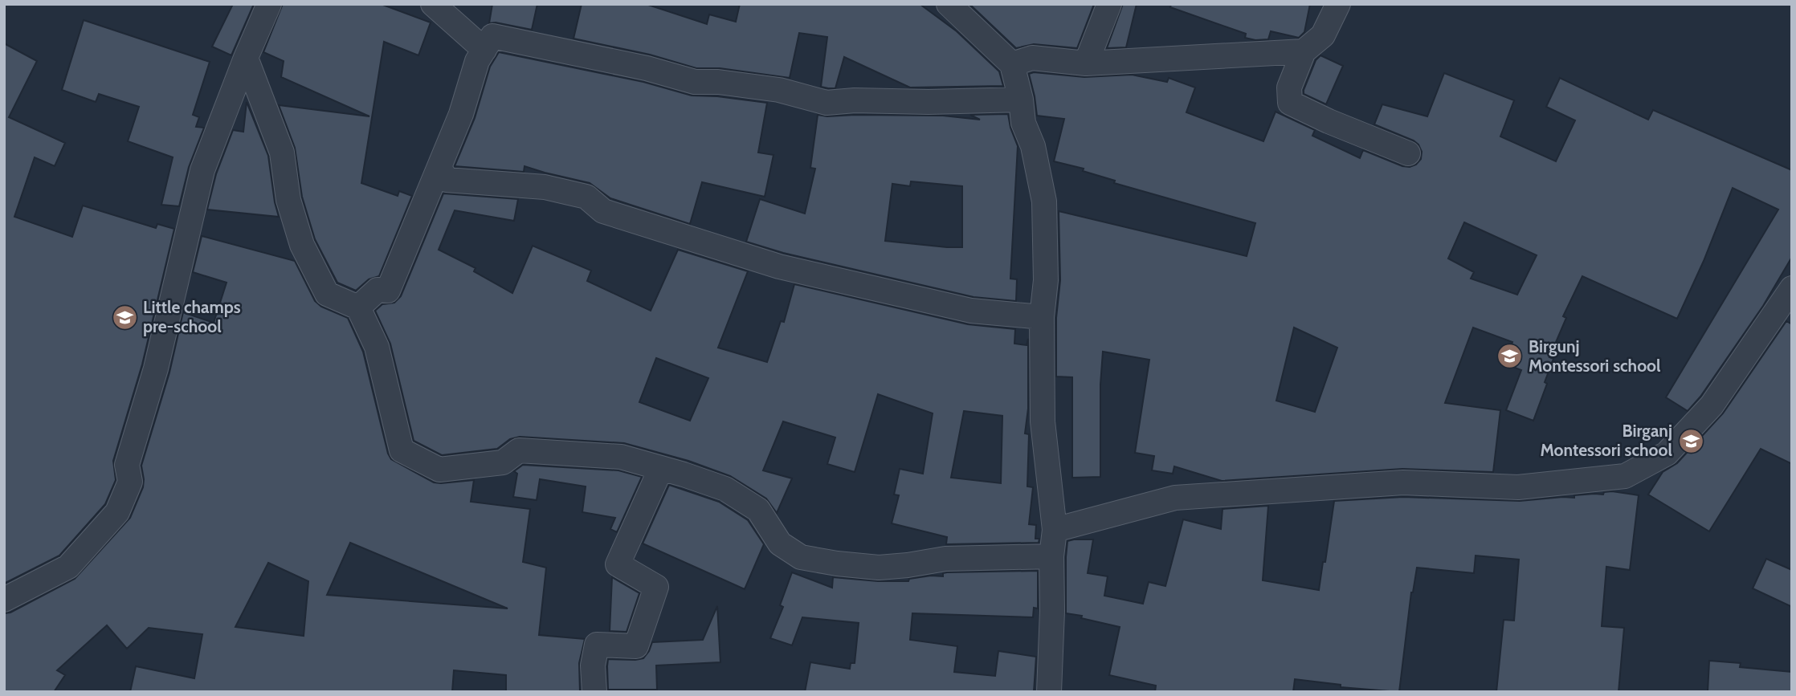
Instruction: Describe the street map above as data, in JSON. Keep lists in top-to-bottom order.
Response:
{
  "places": {
    "school or university": ["Little champs pre-school", "Birgunj Montessori school", "Birganj Montessori school"]
  }
}
